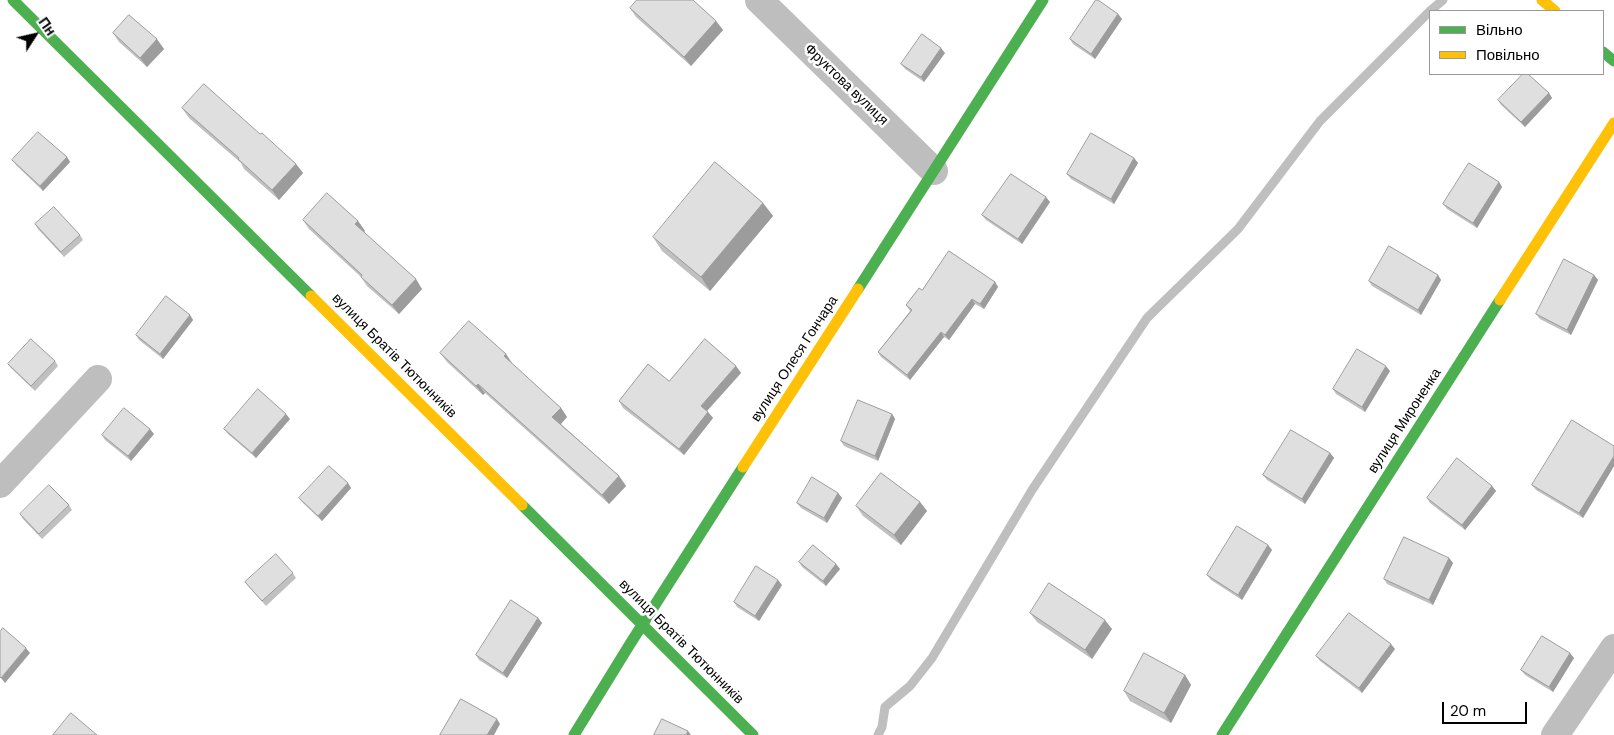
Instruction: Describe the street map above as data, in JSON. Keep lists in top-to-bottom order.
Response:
{
  "streets": {
    "street": [
      "Фруктова вулиця",
      "вулиця Братів Тютюнників",
      "вулиця Олеся Гончара",
      "вулиця Мироненка"
    ]
  },
  "crossings": [
    ["Фруктова вулиця", "вулиця Олеся Гончара"],
    ["вулиця Братів Тютюнників", "вулиця Олеся Гончара"]
  ],
  "legend": ["Вільно", "Повільно"],
  "scale_bar": "20 m",
  "north": "top right"
}
